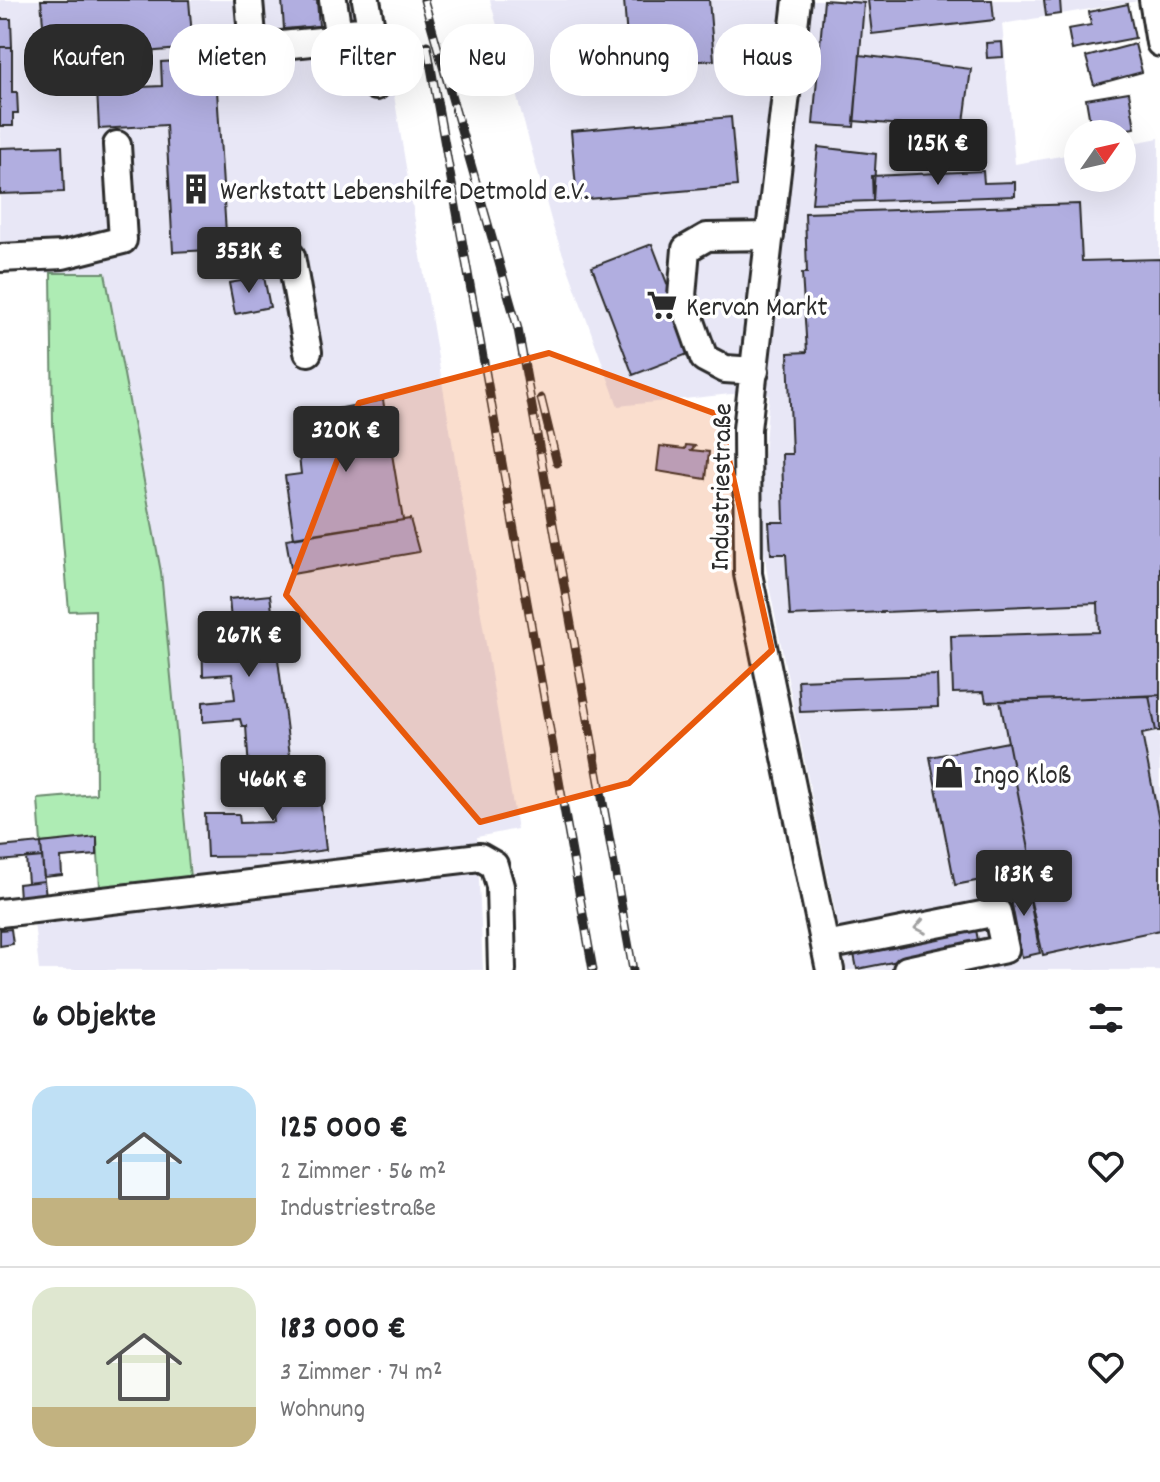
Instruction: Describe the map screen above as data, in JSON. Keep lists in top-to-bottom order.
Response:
{
  "streets": {
    "street": ["Industriestraße"]
  },
  "places": {
    "building": ["Werkstatt Lebenshilfe Detmold e.V."],
    "supermarket": ["Kervan Markt"],
    "shop": ["Ingo Kloß"]
  },
  "north": "top right",
  "page": {
    "chip": [
      "Kaufen",
      "Mieten",
      "Filter",
      "Neu",
      "Wohnung",
      "Haus"
    ],
    "price": [
      "125K €",
      "353K €",
      "320K €",
      "267K €",
      "466K €",
      "183K €"
    ],
    "heading": "6 Objekte",
    "list": [
      {
        "name": "125 000 €",
        "note": "2 Zimmer · 56 m² · Industriestraße"
      },
      {
        "name": "183 000 €",
        "note": "3 Zimmer · 74 m² · Wohnung"
      }
    ]
  }
}
